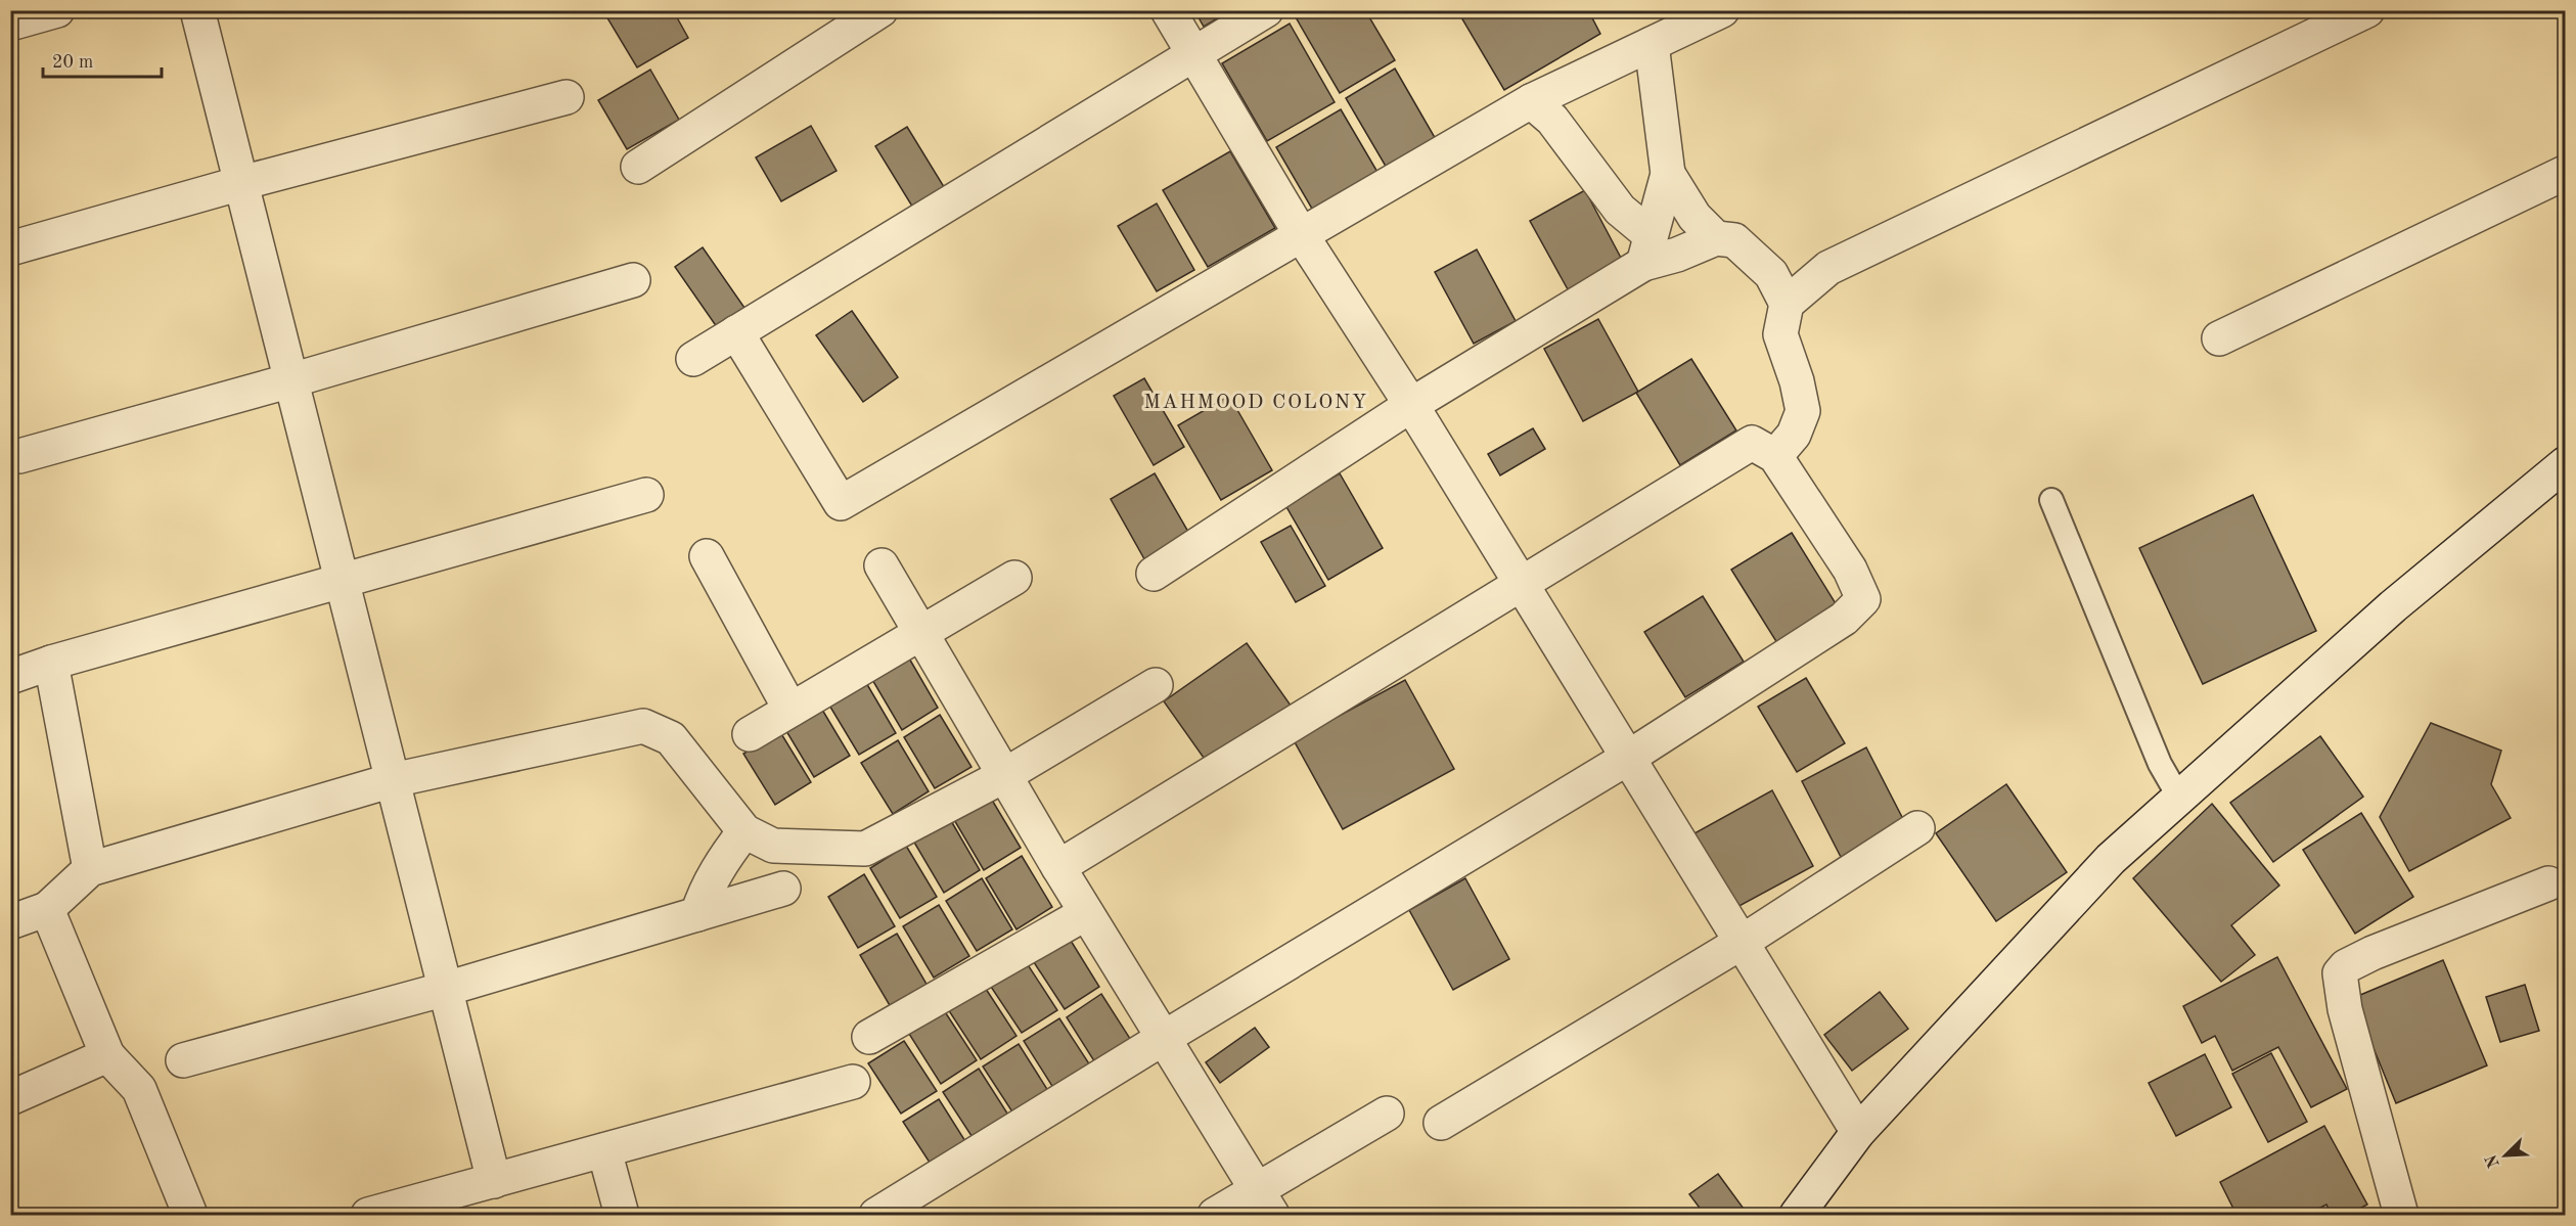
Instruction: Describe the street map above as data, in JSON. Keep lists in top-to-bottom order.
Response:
{
  "districts": ["MAHMOOD COLONY"],
  "scale_bar": "20 m",
  "north": "bottom left"
}
